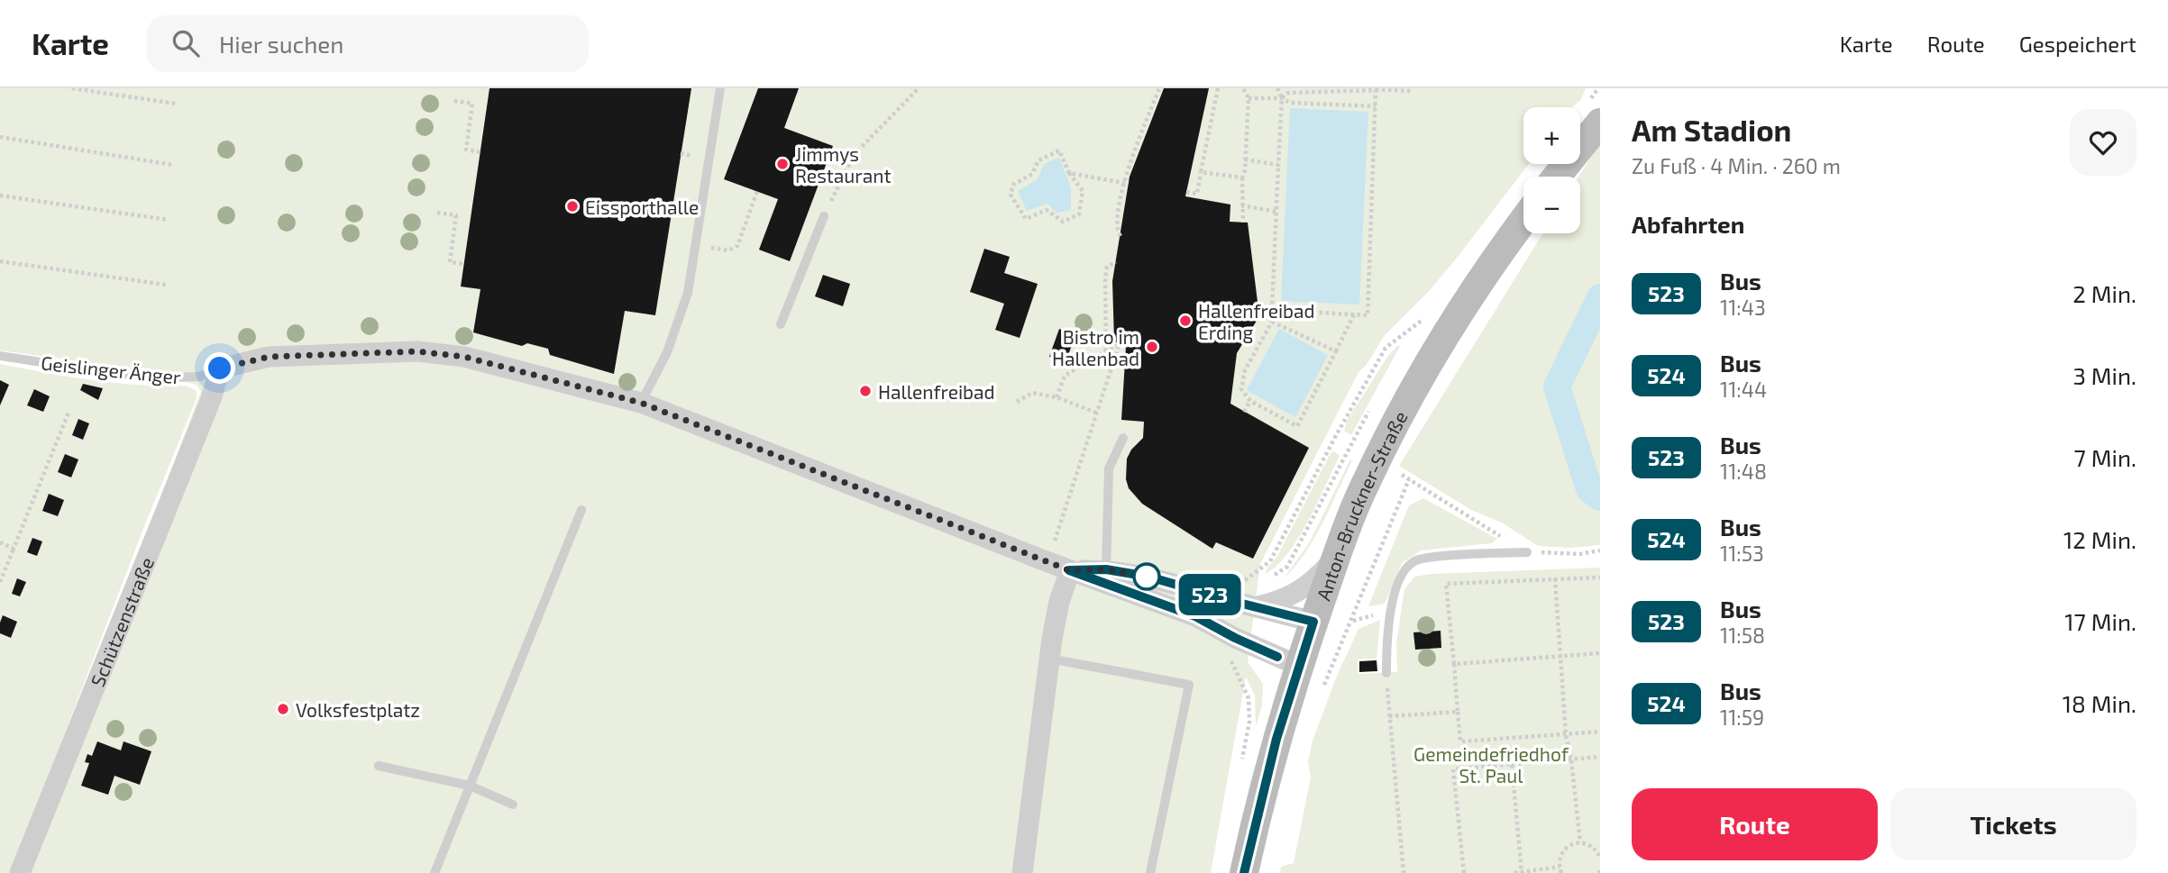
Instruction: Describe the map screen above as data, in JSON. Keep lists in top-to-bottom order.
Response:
{
  "streets": {
    "main road": ["Anton-Bruckner-Straße"],
    "street": ["Schützenstraße"],
    "lane": ["Geislinger Änger"]
  },
  "crossings": [
    ["Geislinger Änger", "Schützenstraße"]
  ],
  "parks": ["Gemeindefriedhof St. Paul"],
  "places": [
    "Jimmys Restaurant",
    "Eissporthalle",
    "Hallenfreibad Erding",
    "Bistro im Hallenbad",
    "Hallenfreibad",
    "Volksfestplatz"
  ],
  "lines": ["bus line 523"],
  "page": {
    "header": "Karte",
    "search": "Hier suchen",
    "nav": ["Karte", "Route", "Gespeichert"],
    "on_map": "523",
    "heading": [
      ["Am Stadion", "Zu Fuß · 4 Min. · 260 m"],
      "Abfahrten"
    ],
    "map_buttons": ["+", "−"],
    "list": [
      {
        "mark": "523",
        "name": "Bus",
        "note": "11:43",
        "value": "2 Min."
      },
      {
        "mark": "524",
        "name": "Bus",
        "note": "11:44",
        "value": "3 Min."
      },
      {
        "mark": "523",
        "name": "Bus",
        "note": "11:48",
        "value": "7 Min."
      },
      {
        "mark": "524",
        "name": "Bus",
        "note": "11:53",
        "value": "12 Min."
      },
      {
        "mark": "523",
        "name": "Bus",
        "note": "11:58",
        "value": "17 Min."
      },
      {
        "mark": "524",
        "name": "Bus",
        "note": "11:59",
        "value": "18 Min."
      }
    ],
    "buttons": ["Route", "Tickets"]
  }
}
